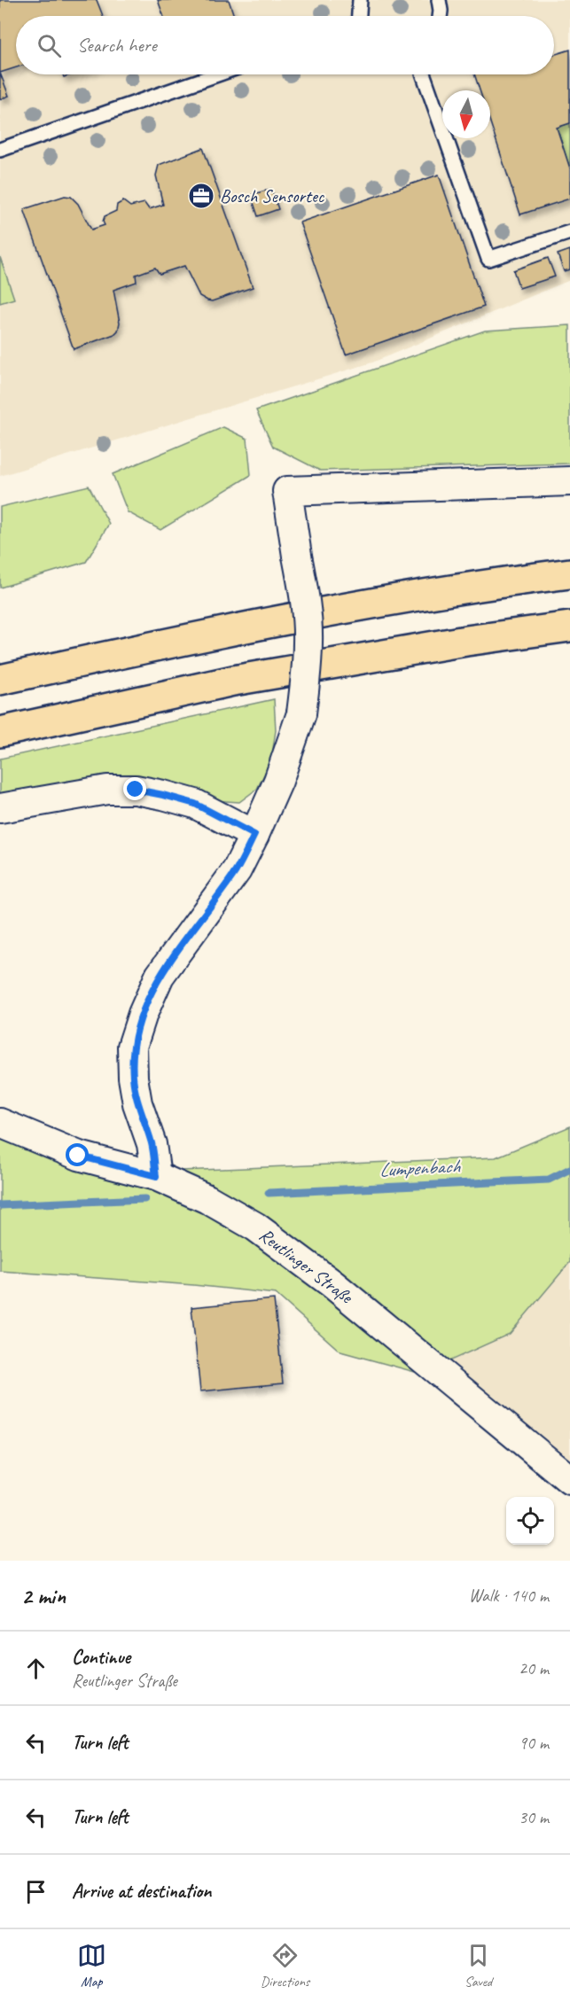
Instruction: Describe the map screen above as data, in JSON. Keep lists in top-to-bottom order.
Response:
{
  "streets": {
    "street": ["Reutlinger Straße"]
  },
  "water": ["Lumpenbach"],
  "places": {
    "office": ["Bosch Sensortec"]
  },
  "north": "bottom",
  "page": {
    "search": "Search here",
    "heading": ["2 min", "Walk · 140 m"],
    "list": [
      ["Continue", "Reutlinger Straße", "20 m"],
      ["Turn left", "90 m"],
      ["Turn left", "30 m"],
      "Arrive at destination"
    ],
    "nav": ["Map", "Directions", "Saved"]
  }
}
